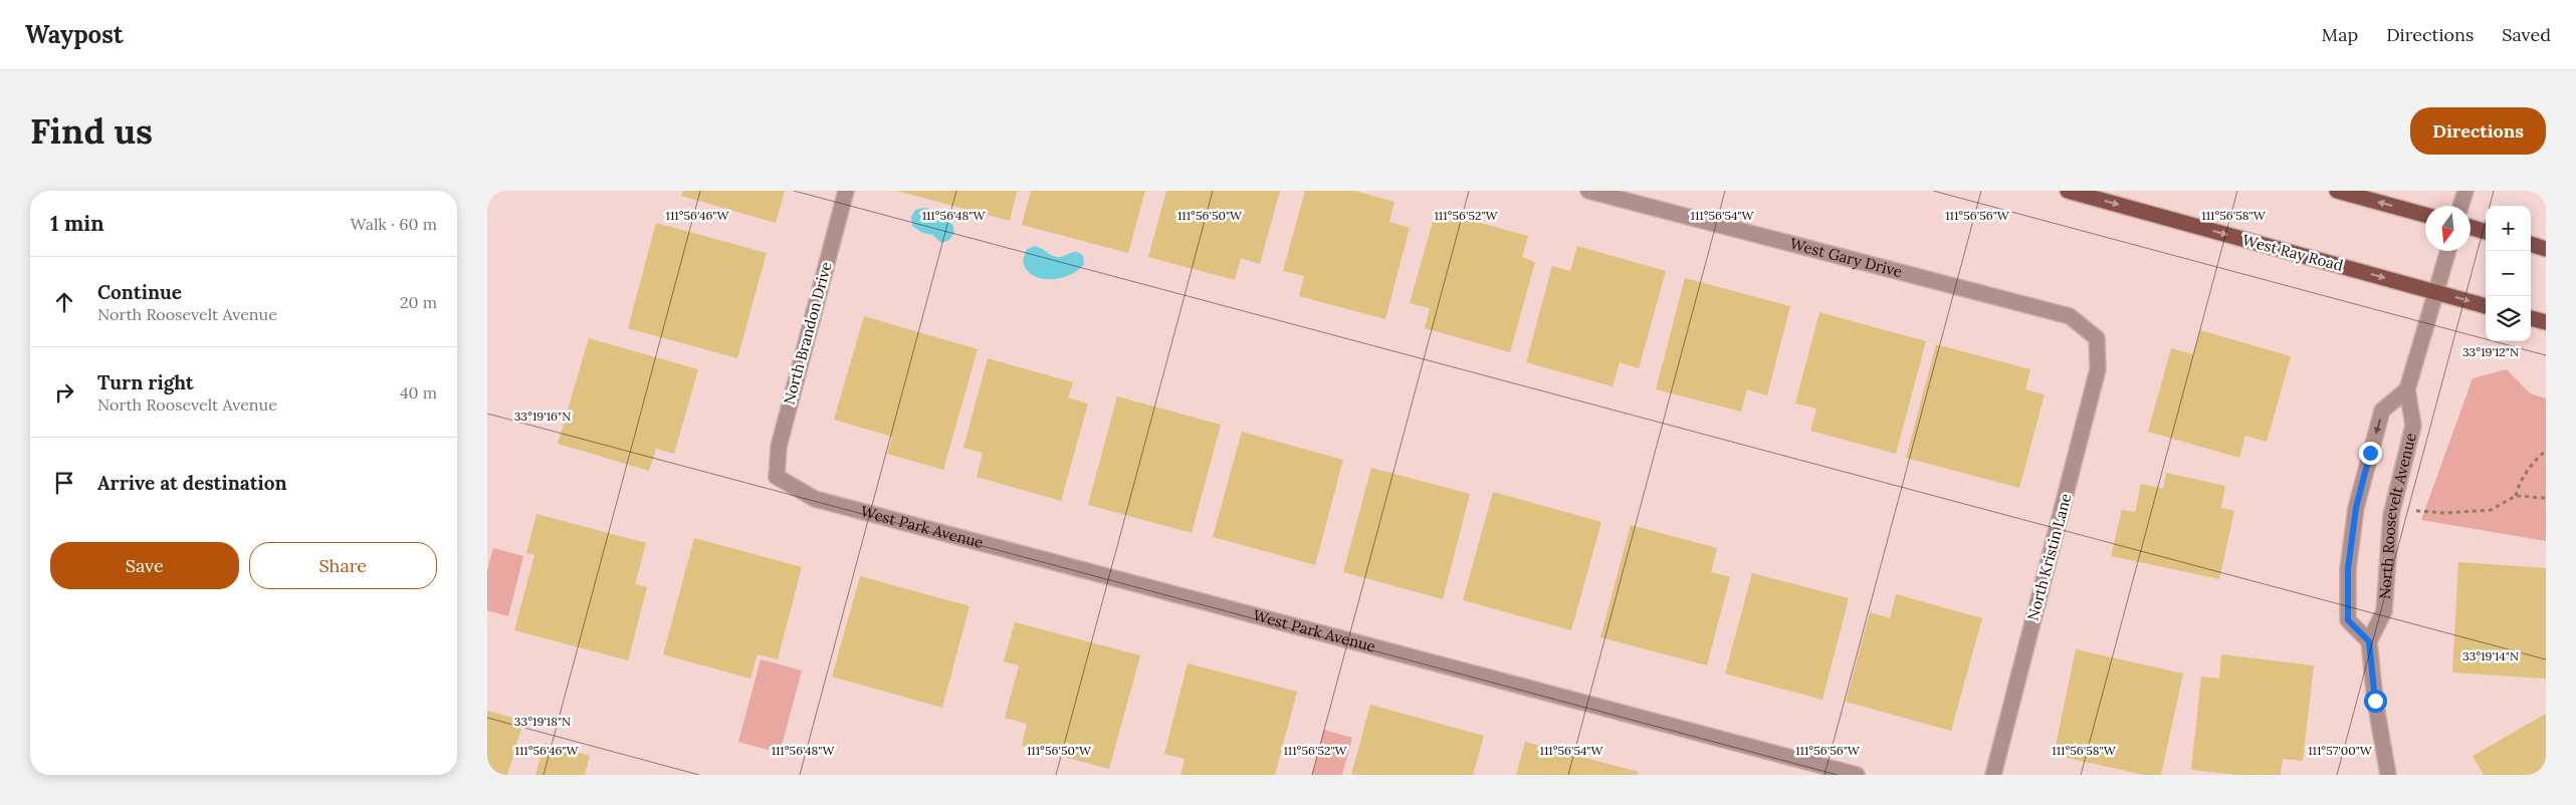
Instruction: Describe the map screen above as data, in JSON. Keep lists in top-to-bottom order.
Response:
{
  "streets": {
    "main road": ["West Ray Road"],
    "street": [
      "West Gary Drive",
      "North Brandon Drive",
      "North Roosevelt Avenue",
      "West Park Avenue",
      "North Kristin Lane"
    ]
  },
  "crossings": [
    ["West Ray Road", "North Roosevelt Avenue"],
    ["West Gary Drive", "North Kristin Lane"],
    ["North Brandon Drive", "West Park Avenue"]
  ],
  "one_way": ["West Ray Road"],
  "north": "bottom",
  "page": {
    "header": "Waypost",
    "nav": ["Map", "Directions", "Saved"],
    "buttons": [
      "Directions",
      ["Save", "Share"]
    ],
    "title": "Find us",
    "heading": ["1 min", "Walk · 60 m"],
    "map_buttons": ["+", "−"],
    "list": [
      ["Continue", "North Roosevelt Avenue", "20 m"],
      ["Turn right", "North Roosevelt Avenue", "40 m"],
      "Arrive at destination"
    ]
  },
  "coordinates": [
    "111°56'46\"W",
    "111°56'48\"W",
    "111°56'50\"W",
    "111°56'52\"W",
    "111°56'54\"W",
    "111°56'56\"W",
    "111°56'58\"W",
    "33°19'12\"N",
    "33°19'16\"N",
    "33°19'14\"N",
    "33°19'18\"N",
    "111°57'00\"W"
  ]
}
